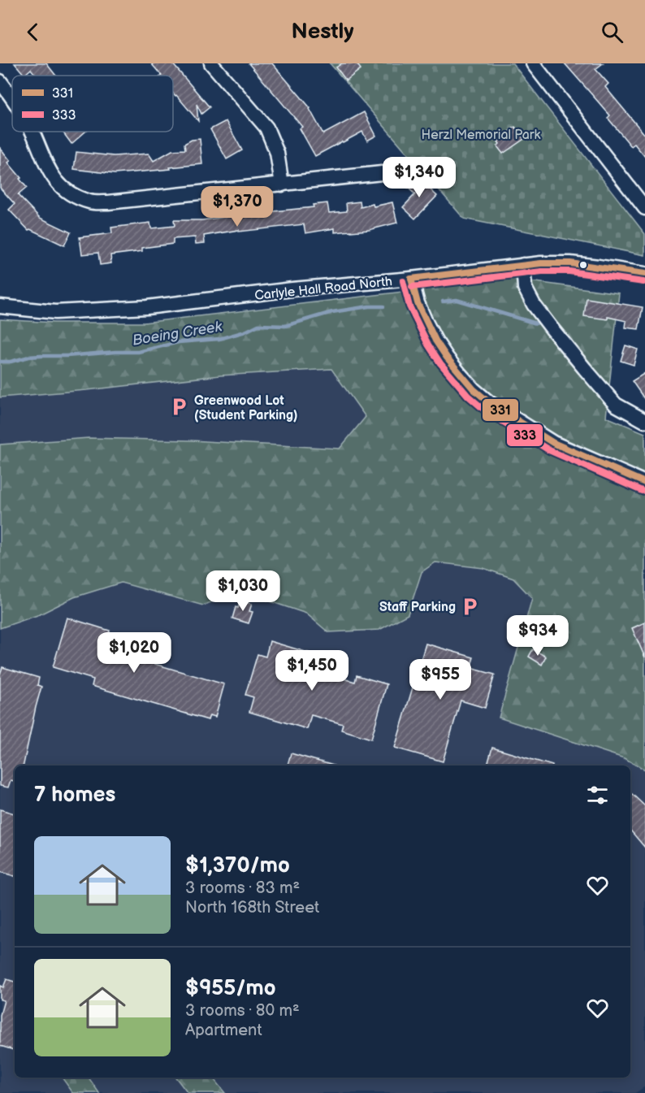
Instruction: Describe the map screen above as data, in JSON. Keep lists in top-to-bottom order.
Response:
{
  "streets": {
    "street": ["Carlyle Hall Road North"]
  },
  "water": ["Boeing Creek"],
  "parks": ["Herzl Memorial Park"],
  "places": {
    "parking": ["Greenwood Lot (Student Parking)", "Staff Parking"]
  },
  "lines": ["transit line 331", "transit line 333"],
  "legend": ["331", "333"],
  "page": {
    "header": "Nestly",
    "price": [
      "$1,340",
      "$1,370",
      "$1,030",
      "$934",
      "$1,020",
      "$1,450",
      "$955"
    ],
    "heading": "7 homes",
    "list": [
      {
        "name": "$1,370/mo",
        "note": "3 rooms · 83 m² · North 168th Street"
      },
      {
        "name": "$955/mo",
        "note": "3 rooms · 80 m² · Apartment"
      }
    ]
  }
}
